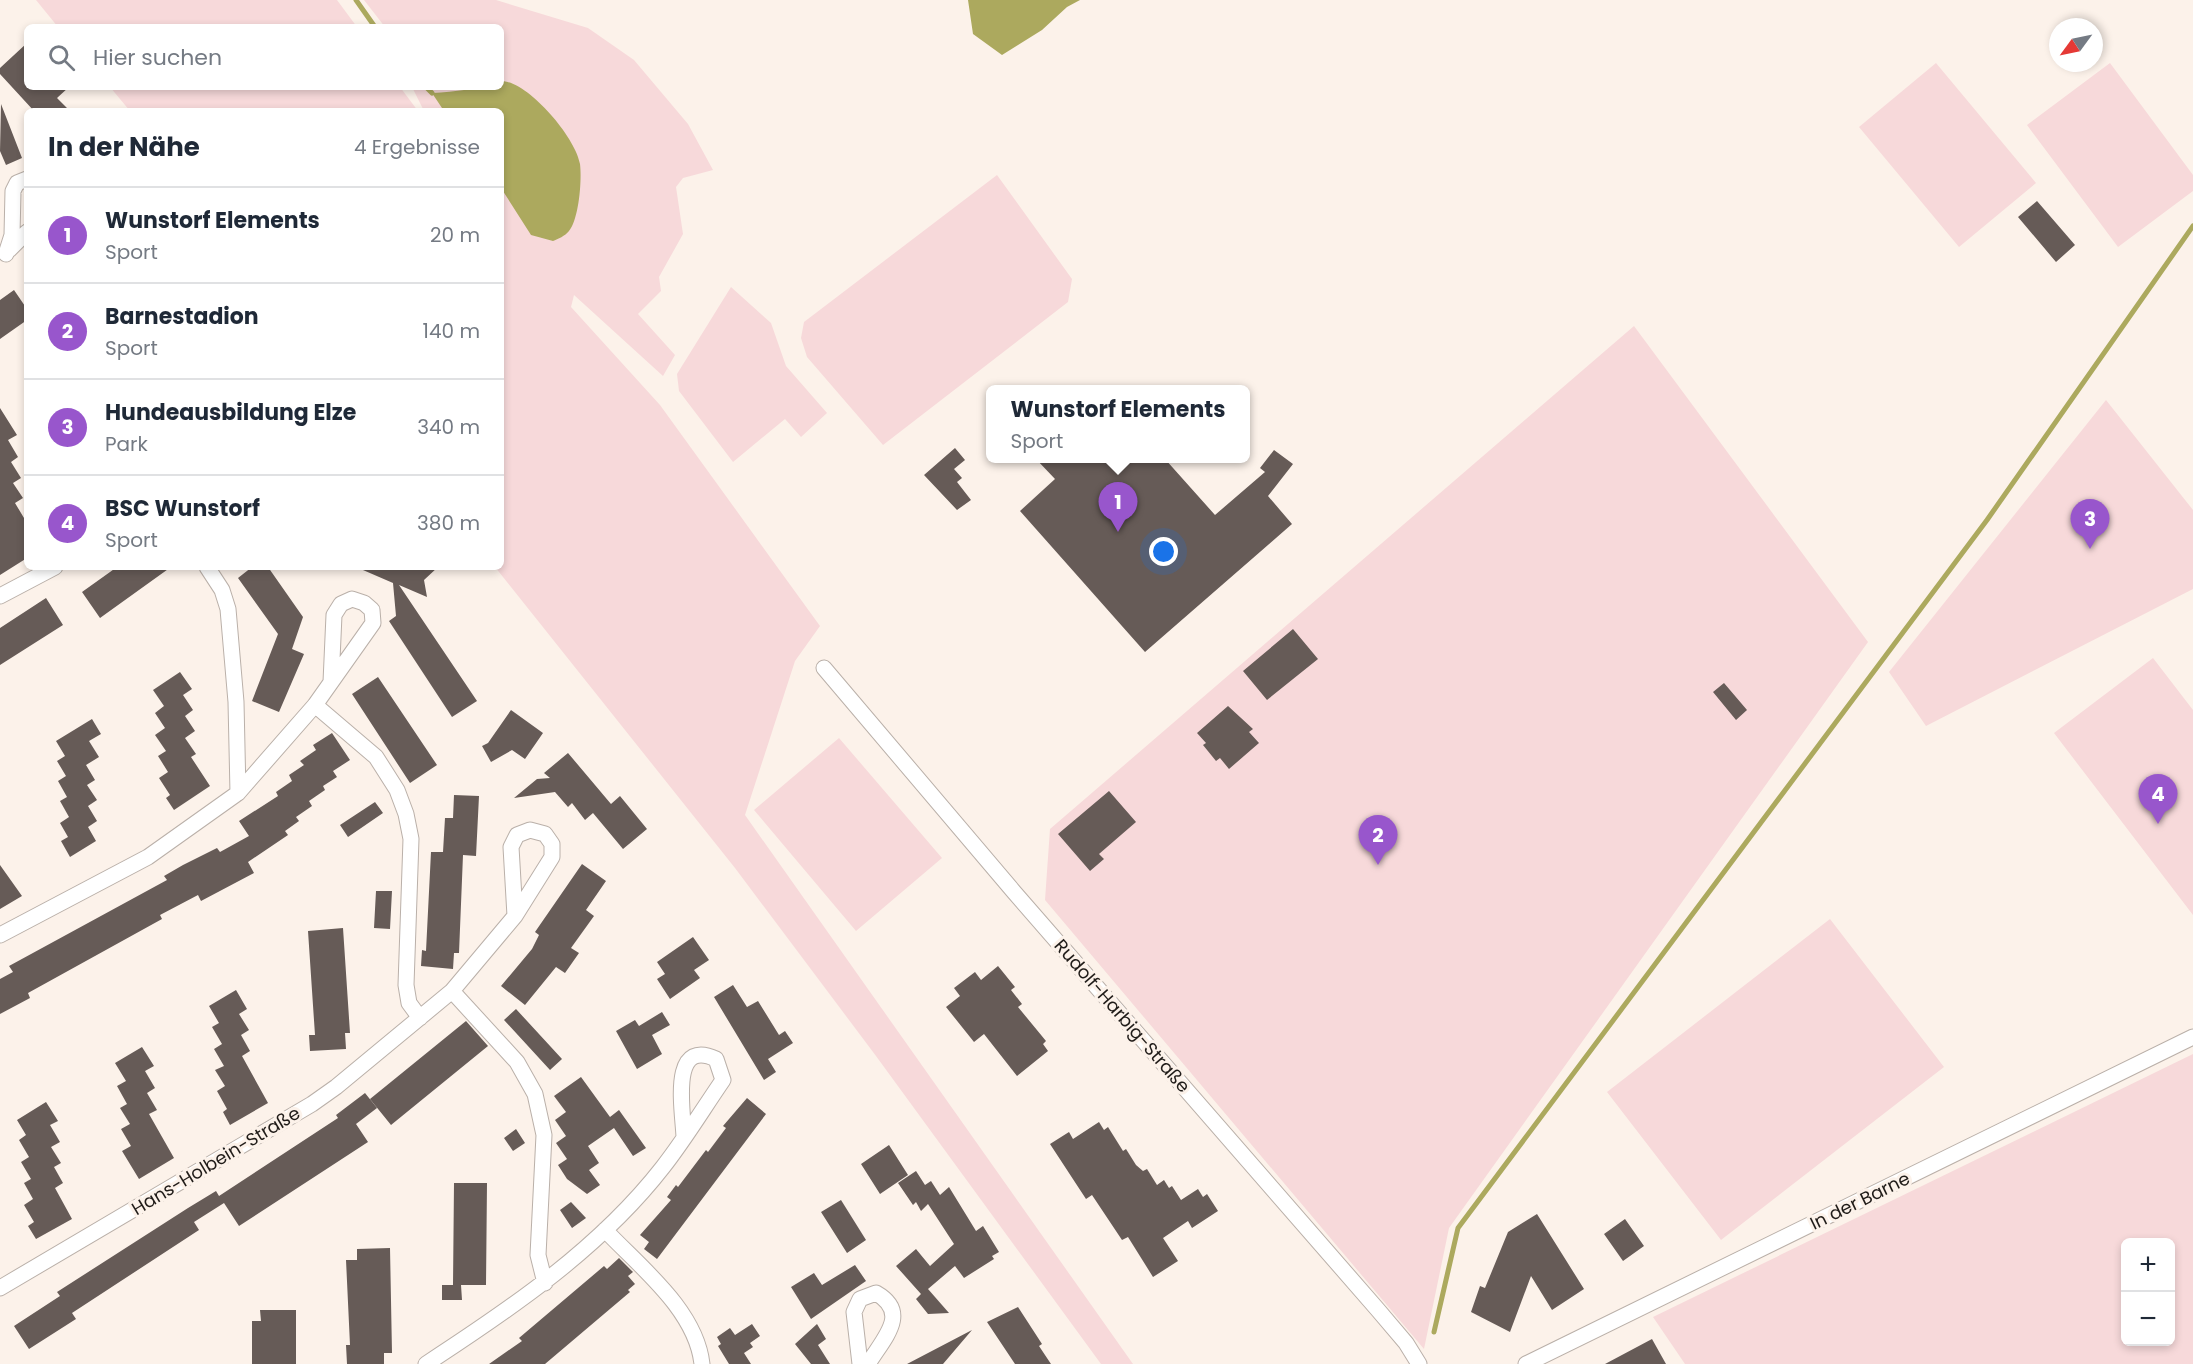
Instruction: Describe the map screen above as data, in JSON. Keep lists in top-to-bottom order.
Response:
{
  "streets": {
    "street": ["Rudolf-Harbig-Straße", "Hans-Holbein-Straße", "In der Barne"]
  },
  "north": "bottom left",
  "page": {
    "search": "Hier suchen",
    "heading": ["In der Nähe", "4 Ergebnisse"],
    "list": [
      {
        "mark": "1",
        "name": "Wunstorf Elements",
        "note": "Sport",
        "value": "20 m"
      },
      {
        "mark": "2",
        "name": "Barnestadion",
        "note": "Sport",
        "value": "140 m"
      },
      {
        "mark": "3",
        "name": "Hundeausbildung Elze",
        "note": "Park",
        "value": "340 m"
      },
      {
        "mark": "4",
        "name": "BSC Wunstorf",
        "note": "Sport",
        "value": "380 m"
      }
    ],
    "popup": ["Wunstorf Elements", "Sport"],
    "pins": [
      "1",
      "3",
      "4",
      "2"
    ],
    "map_buttons": ["+", "−"]
  }
}
